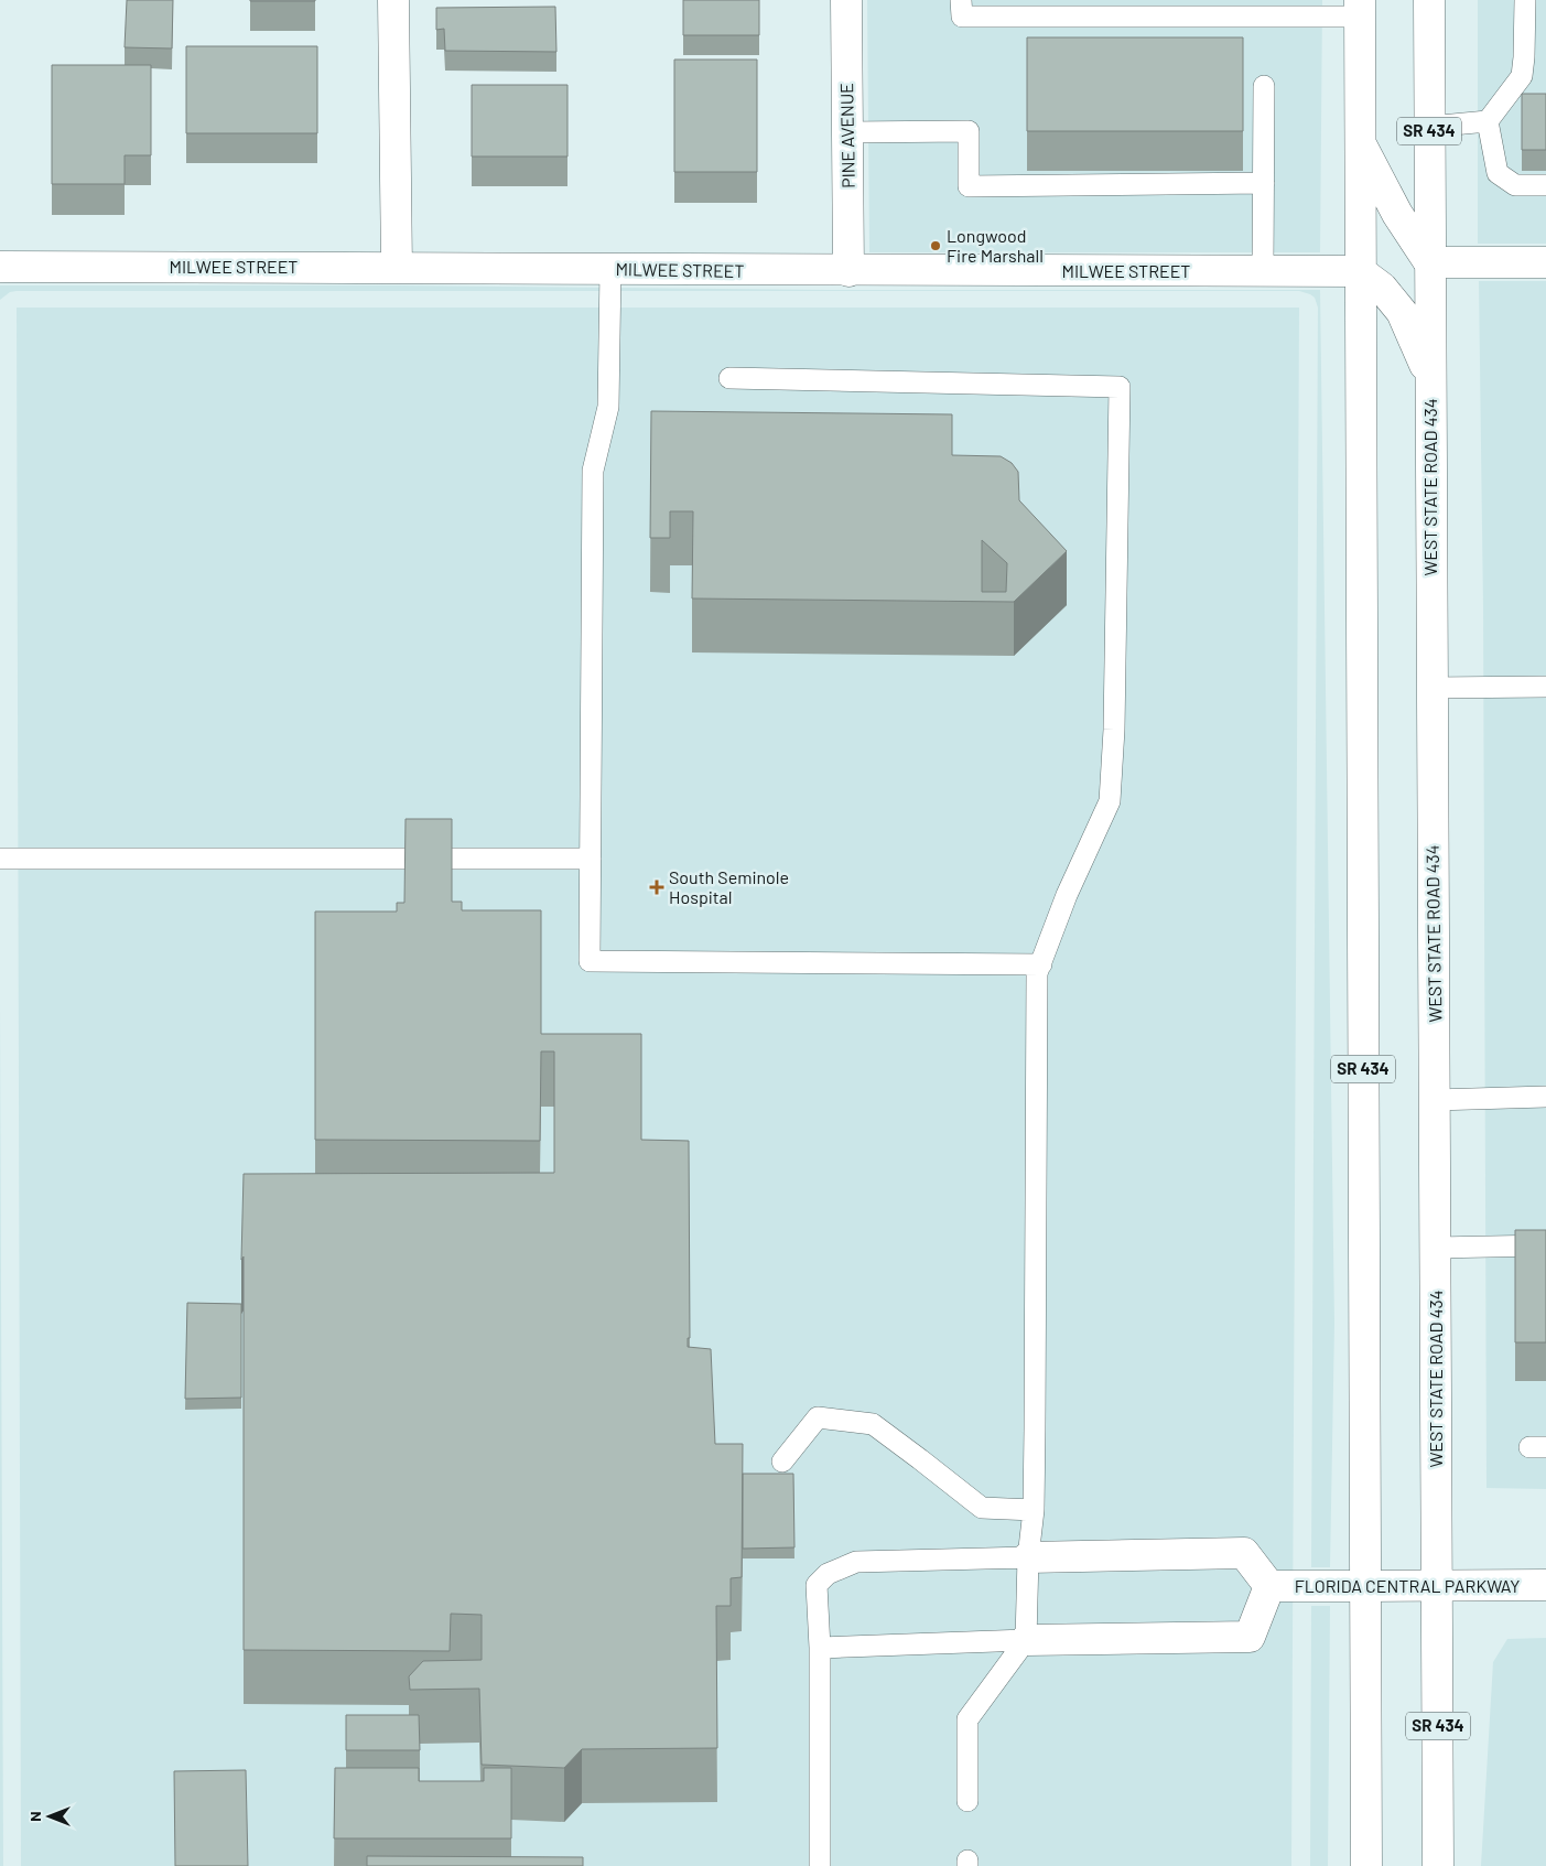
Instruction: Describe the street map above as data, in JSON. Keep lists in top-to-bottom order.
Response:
{
  "streets": {
    "main road": [
      "SR 434",
      "PINE AVENUE",
      "MILWEE STREET",
      "WEST STATE ROAD 434",
      "FLORIDA CENTRAL PARKWAY"
    ]
  },
  "crossings": [
    ["SR 434", "MILWEE STREET"],
    ["SR 434", "FLORIDA CENTRAL PARKWAY"],
    ["PINE AVENUE", "MILWEE STREET"],
    ["WEST STATE ROAD 434", "FLORIDA CENTRAL PARKWAY"]
  ],
  "places": {
    "other": ["Longwood Fire Marshall"],
    "health": ["South Seminole Hospital"]
  },
  "north": "left"
}
